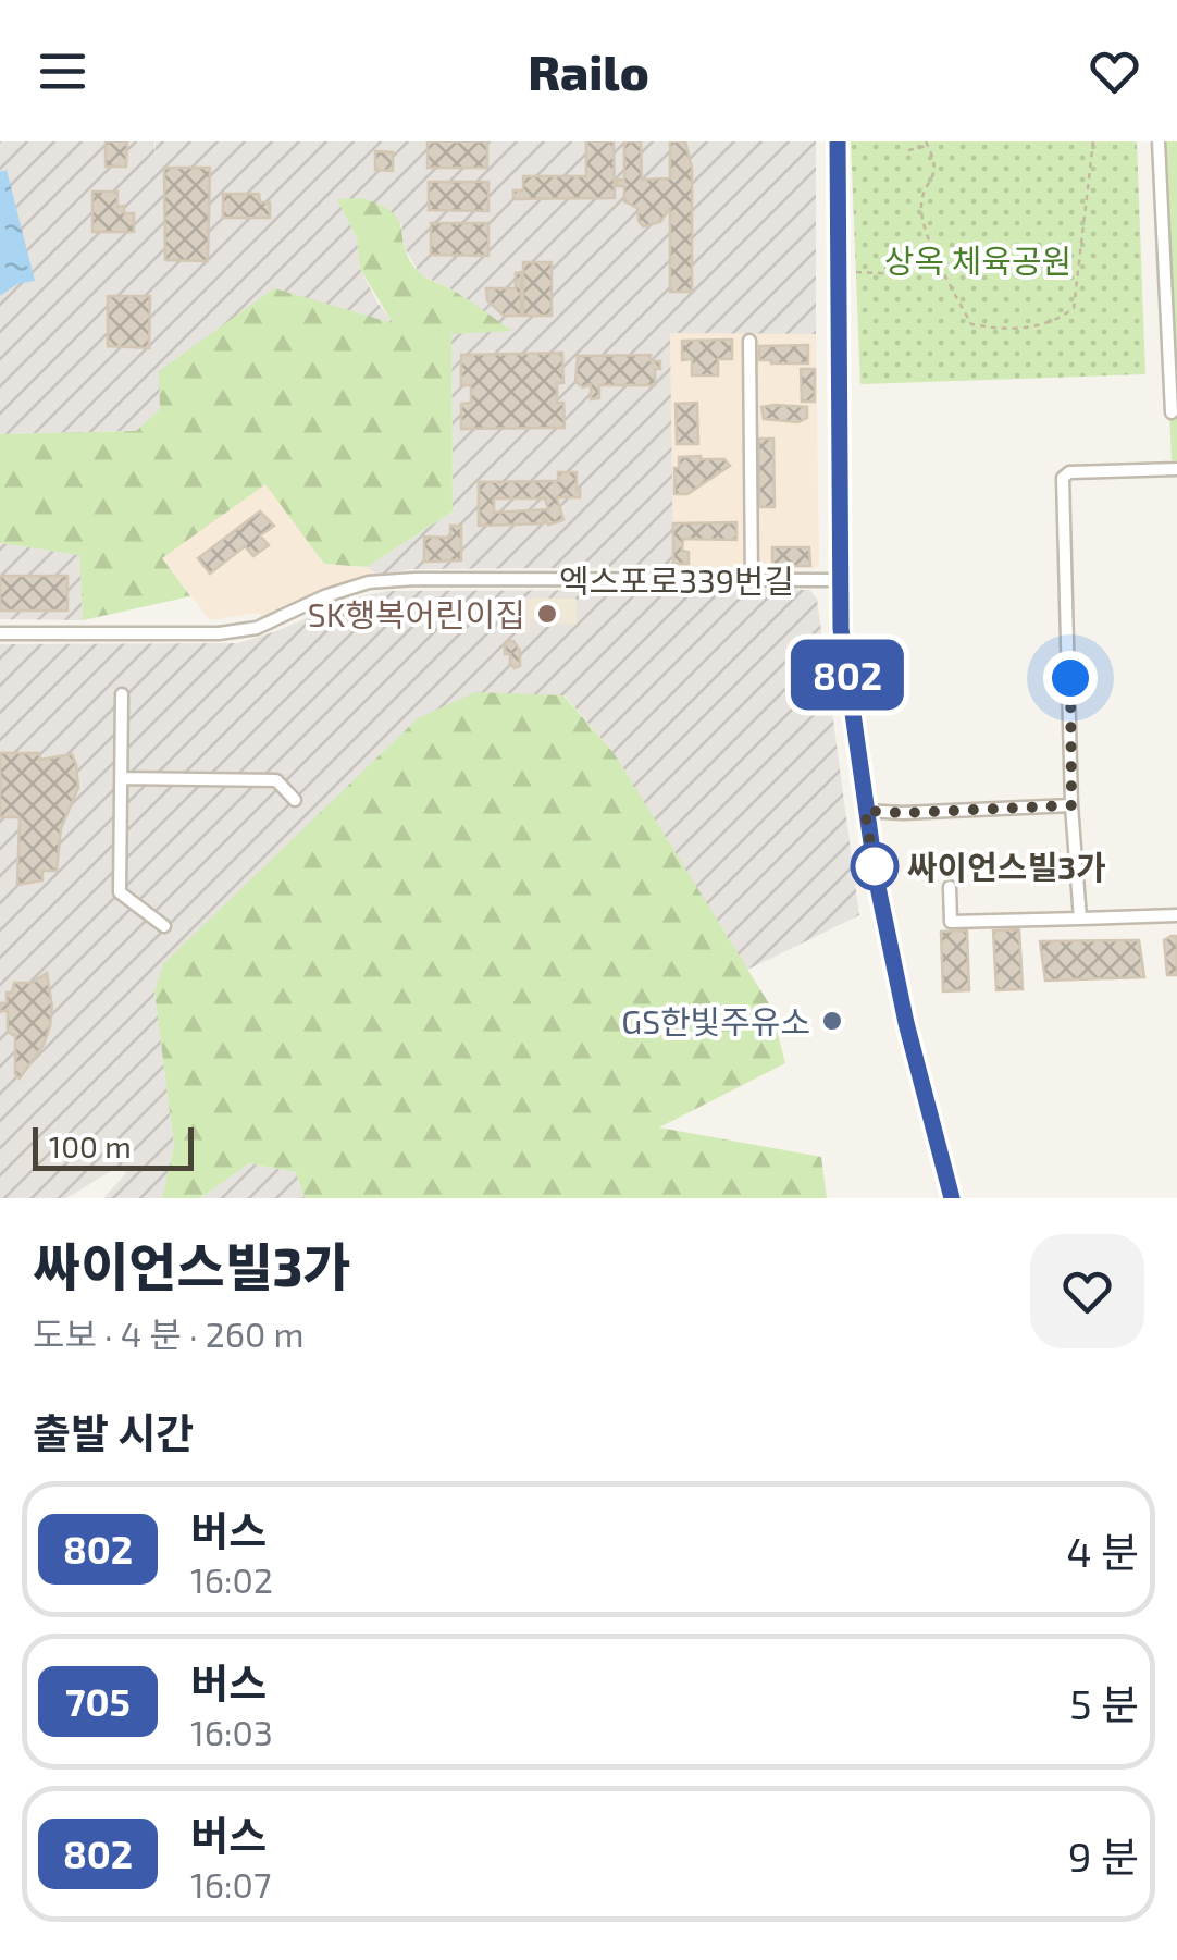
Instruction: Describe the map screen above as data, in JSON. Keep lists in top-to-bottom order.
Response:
{
  "streets": {
    "street": ["엑스포로339번길"]
  },
  "parks": ["상옥 체육공원"],
  "places": ["SK행복어린이집", "싸이언스빌3가", "GS한빛주유소"],
  "lines": ["bus line 802"],
  "scale_bar": "100 m",
  "page": {
    "header": "Railo",
    "on_map": "802",
    "scale": "100 m",
    "heading": [
      ["싸이언스빌3가", "도보 · 4 분 · 260 m"],
      "출발 시간"
    ],
    "list": [
      {
        "mark": "802",
        "name": "버스",
        "note": "16:02",
        "value": "4 분"
      },
      {
        "mark": "705",
        "name": "버스",
        "note": "16:03",
        "value": "5 분"
      },
      {
        "mark": "802",
        "name": "버스",
        "note": "16:07",
        "value": "9 분"
      }
    ]
  }
}
